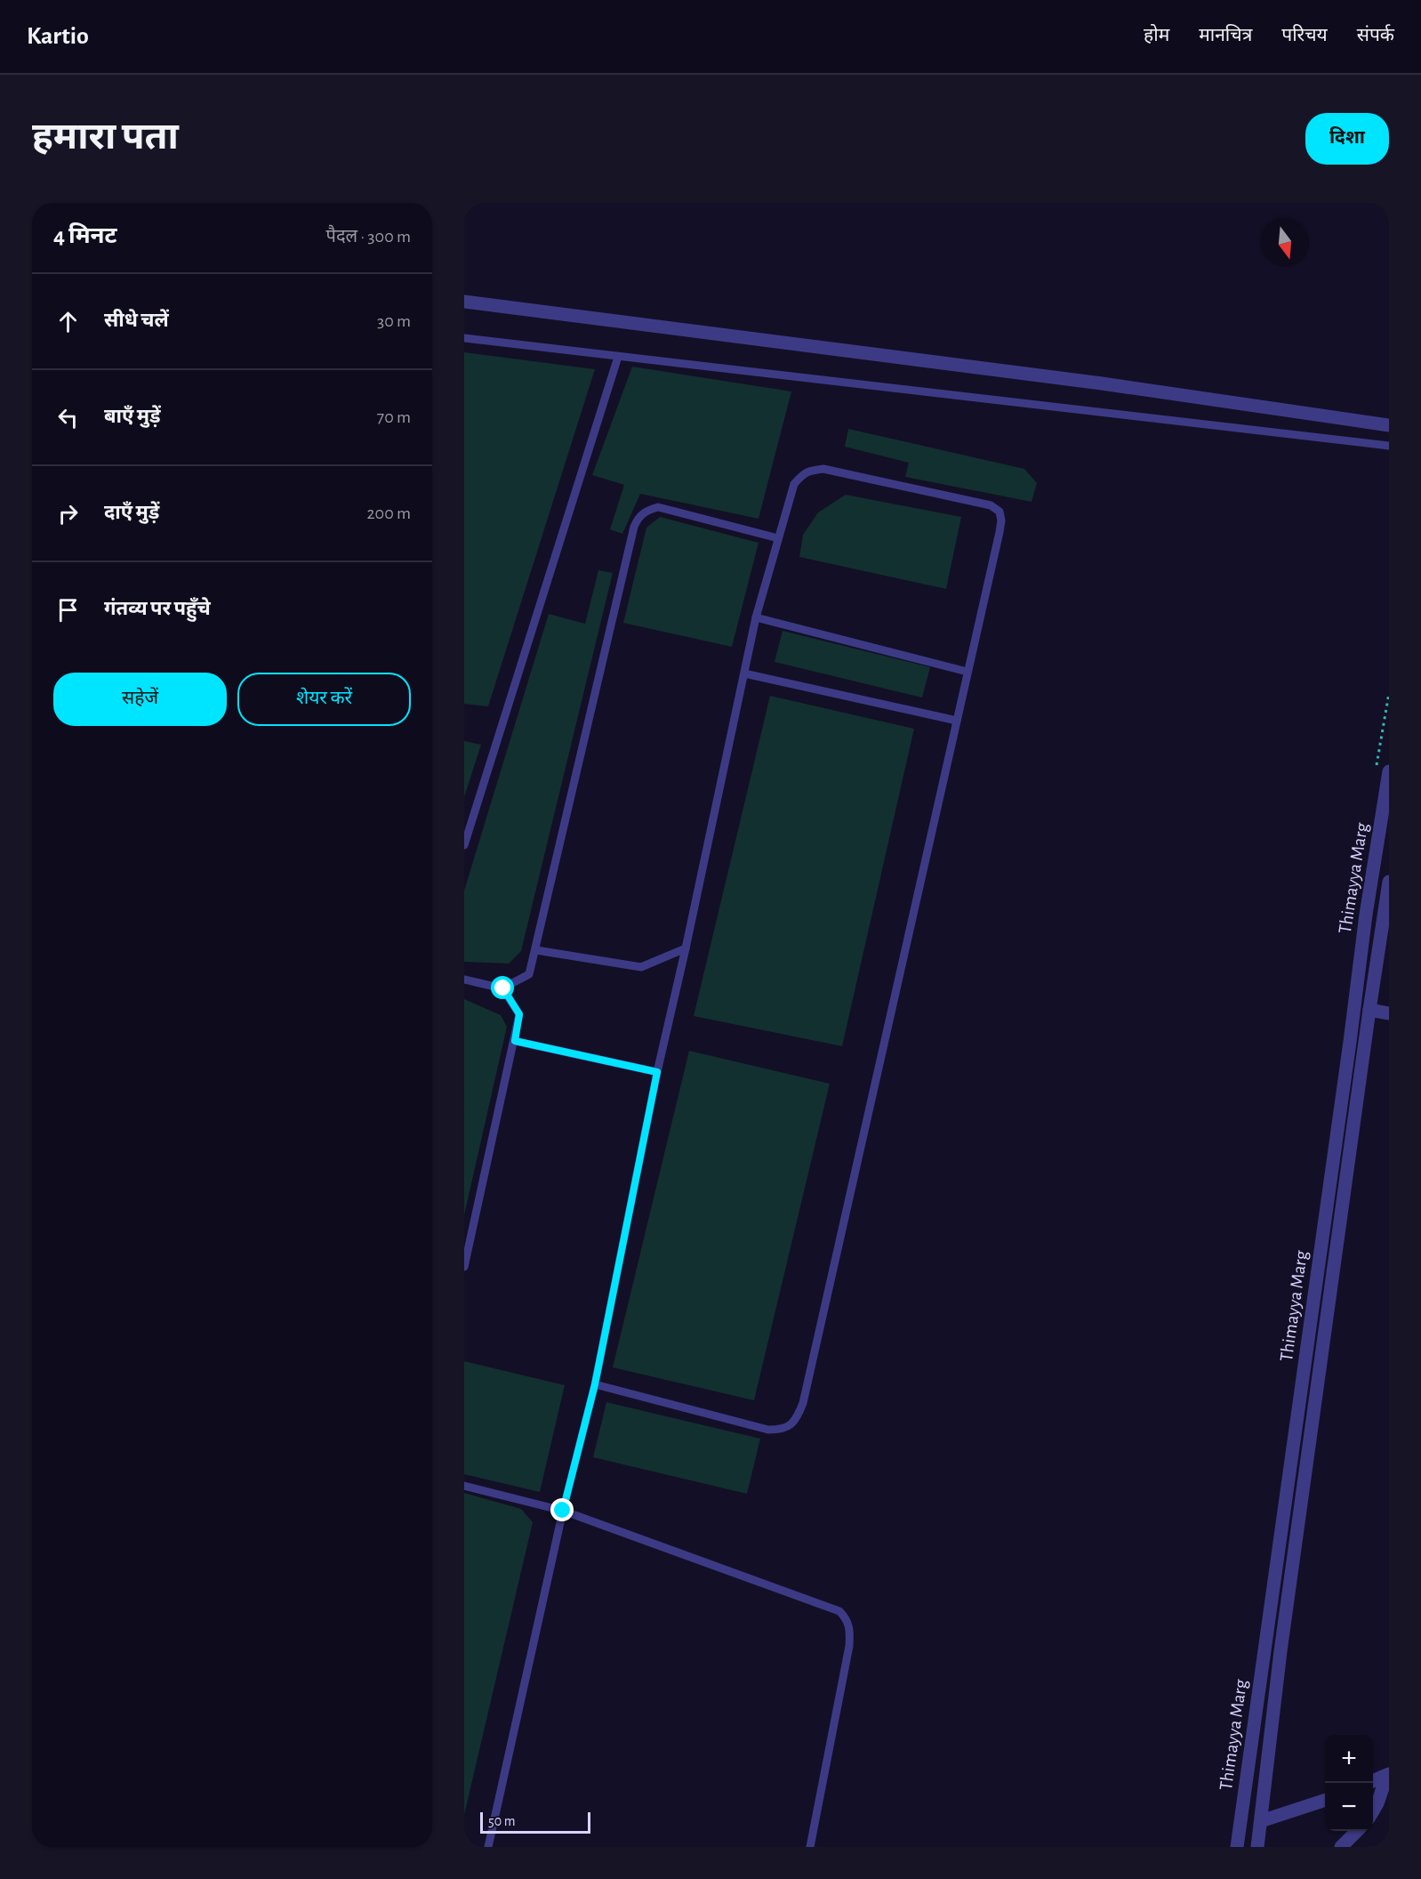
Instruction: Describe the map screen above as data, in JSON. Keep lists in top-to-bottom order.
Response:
{
  "streets": {
    "street": ["Thimayya Marg"]
  },
  "scale_bar": "50 m",
  "north": "bottom",
  "page": {
    "header": "Kartio",
    "nav": [
      "होम",
      "मानचित्र",
      "परिचय",
      "संपर्क"
    ],
    "buttons": [
      "दिशा",
      ["सहेजें", "शेयर करें"]
    ],
    "title": "हमारा पता",
    "heading": ["4 मिनट", "पैदल · 300 m"],
    "list": [
      ["सीधे चलें", "30 m"],
      ["बाएँ मुड़ें", "70 m"],
      ["दाएँ मुड़ें", "200 m"],
      "गंतव्य पर पहुँचे"
    ],
    "map_buttons": ["+", "−"],
    "scale": "50 m"
  }
}
